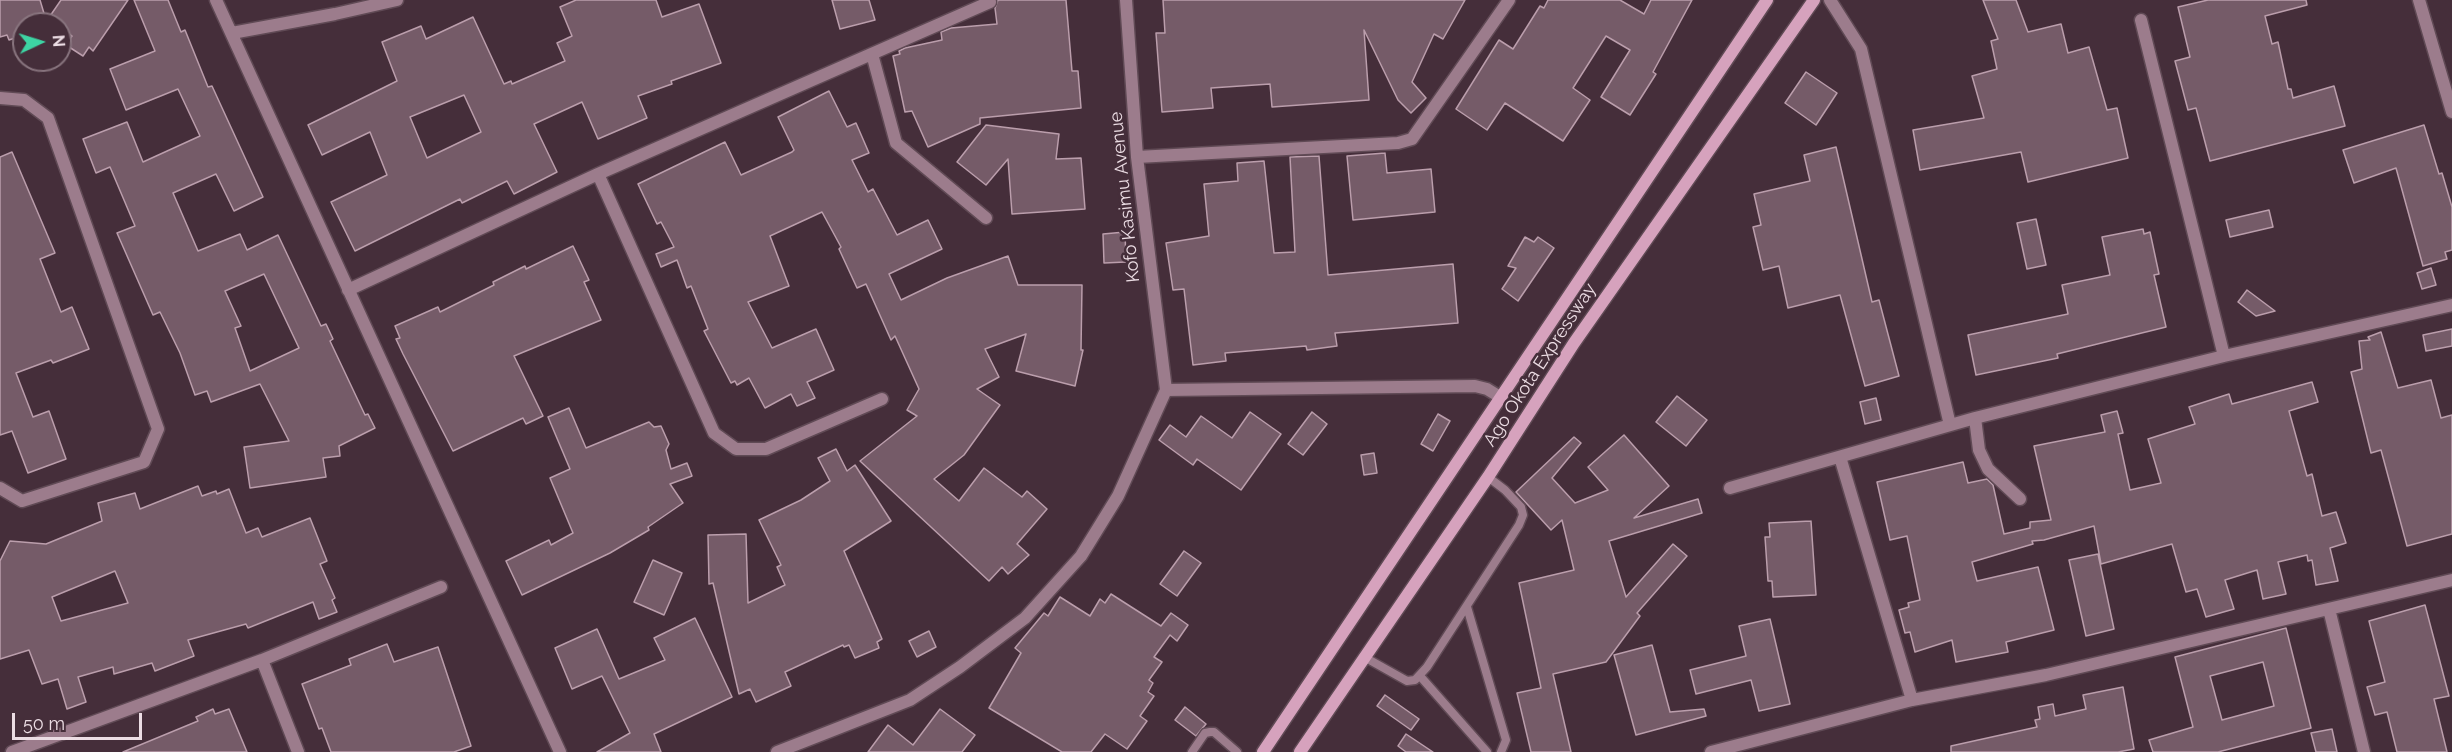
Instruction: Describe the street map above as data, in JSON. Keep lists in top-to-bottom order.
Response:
{
  "streets": {
    "main road": ["Ago Okota Expressway"],
    "street": ["Kofo Kasimu Avenue"]
  },
  "scale_bar": "50 m",
  "north": "right"
}
